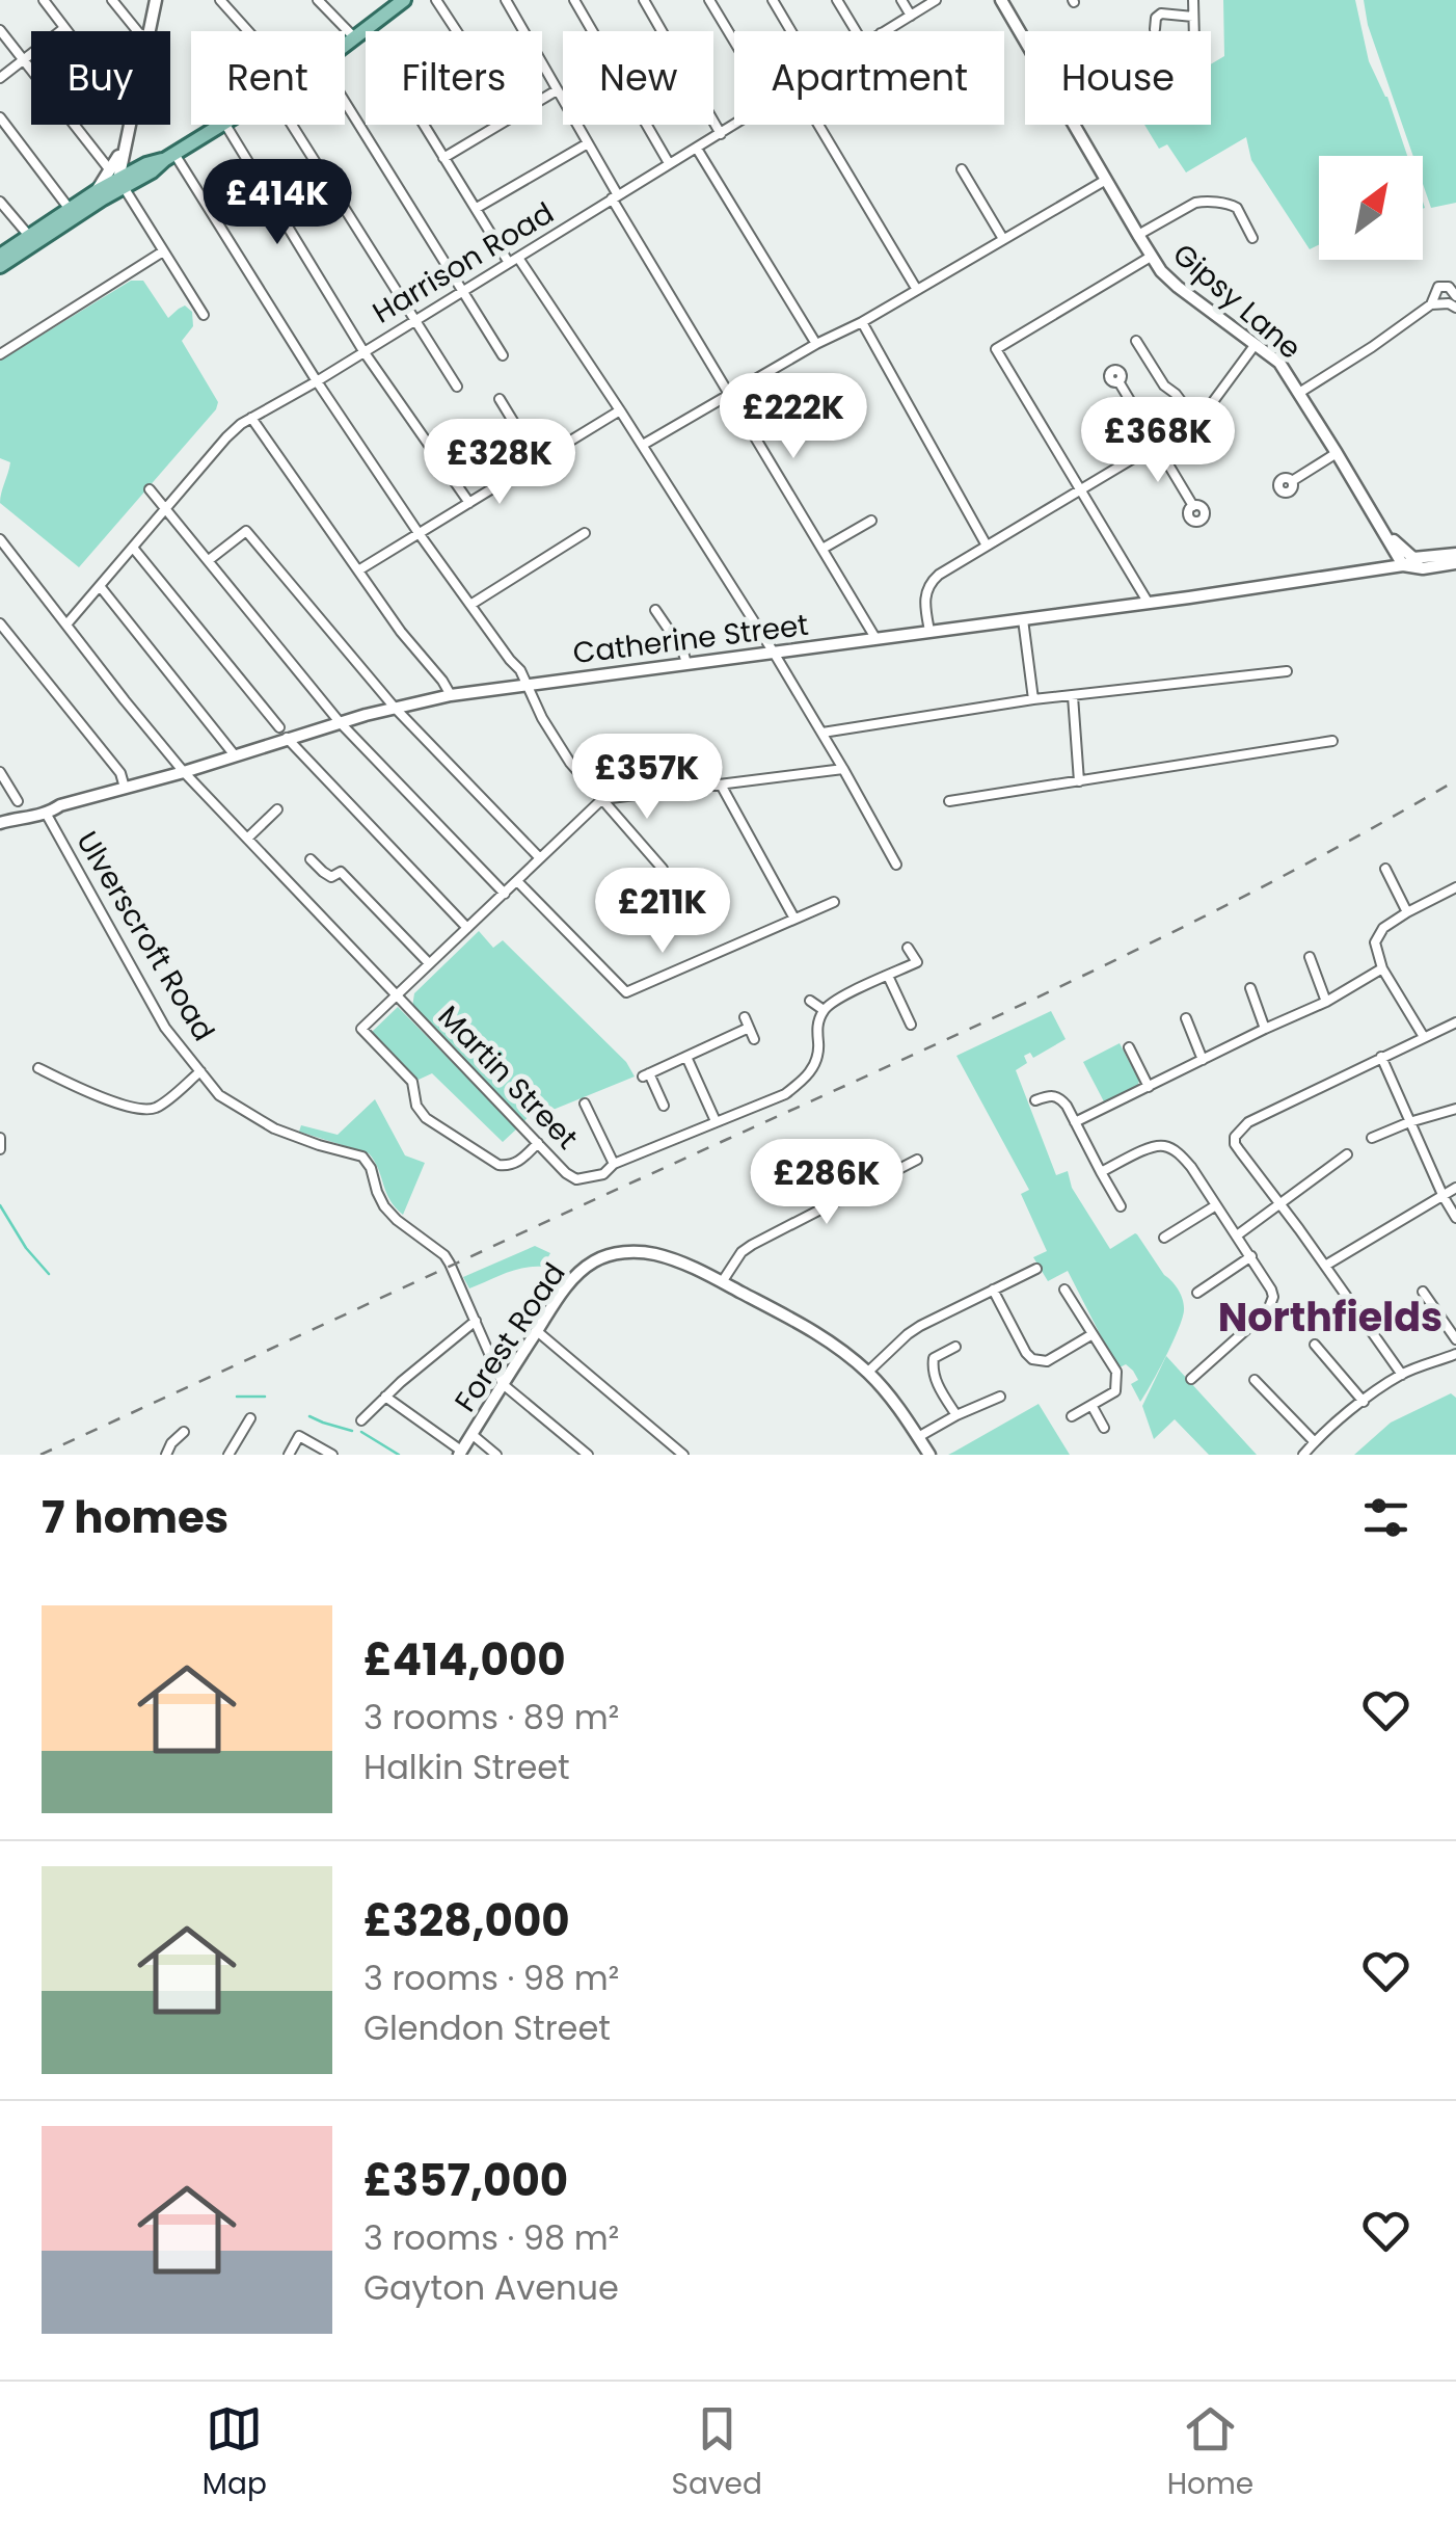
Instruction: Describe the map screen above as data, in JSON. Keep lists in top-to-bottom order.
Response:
{
  "streets": {
    "street": [
      "Harrison Road",
      "Gipsy Lane",
      "Catherine Street",
      "Ulverscroft Road",
      "Martin Street",
      "Forest Road"
    ]
  },
  "crossings": [
    ["Harrison Road", "Martin Street"],
    ["Gipsy Lane", "Catherine Street"],
    ["Catherine Street", "Ulverscroft Road"],
    ["Catherine Street", "Martin Street"]
  ],
  "districts": ["Northfields"],
  "north": "top right",
  "page": {
    "chip": [
      "Buy",
      "Rent",
      "Filters",
      "New",
      "Apartment",
      "House"
    ],
    "price": [
      "£414K",
      "£222K",
      "£368K",
      "£328K",
      "£357K",
      "£211K",
      "£286K"
    ],
    "heading": "7 homes",
    "list": [
      {
        "name": "£414,000",
        "note": "3 rooms · 89 m² · Halkin Street"
      },
      {
        "name": "£328,000",
        "note": "3 rooms · 98 m² · Glendon Street"
      },
      {
        "name": "£357,000",
        "note": "3 rooms · 98 m² · Gayton Avenue"
      }
    ],
    "tabs": ["Map", "Saved", "Home"]
  }
}
